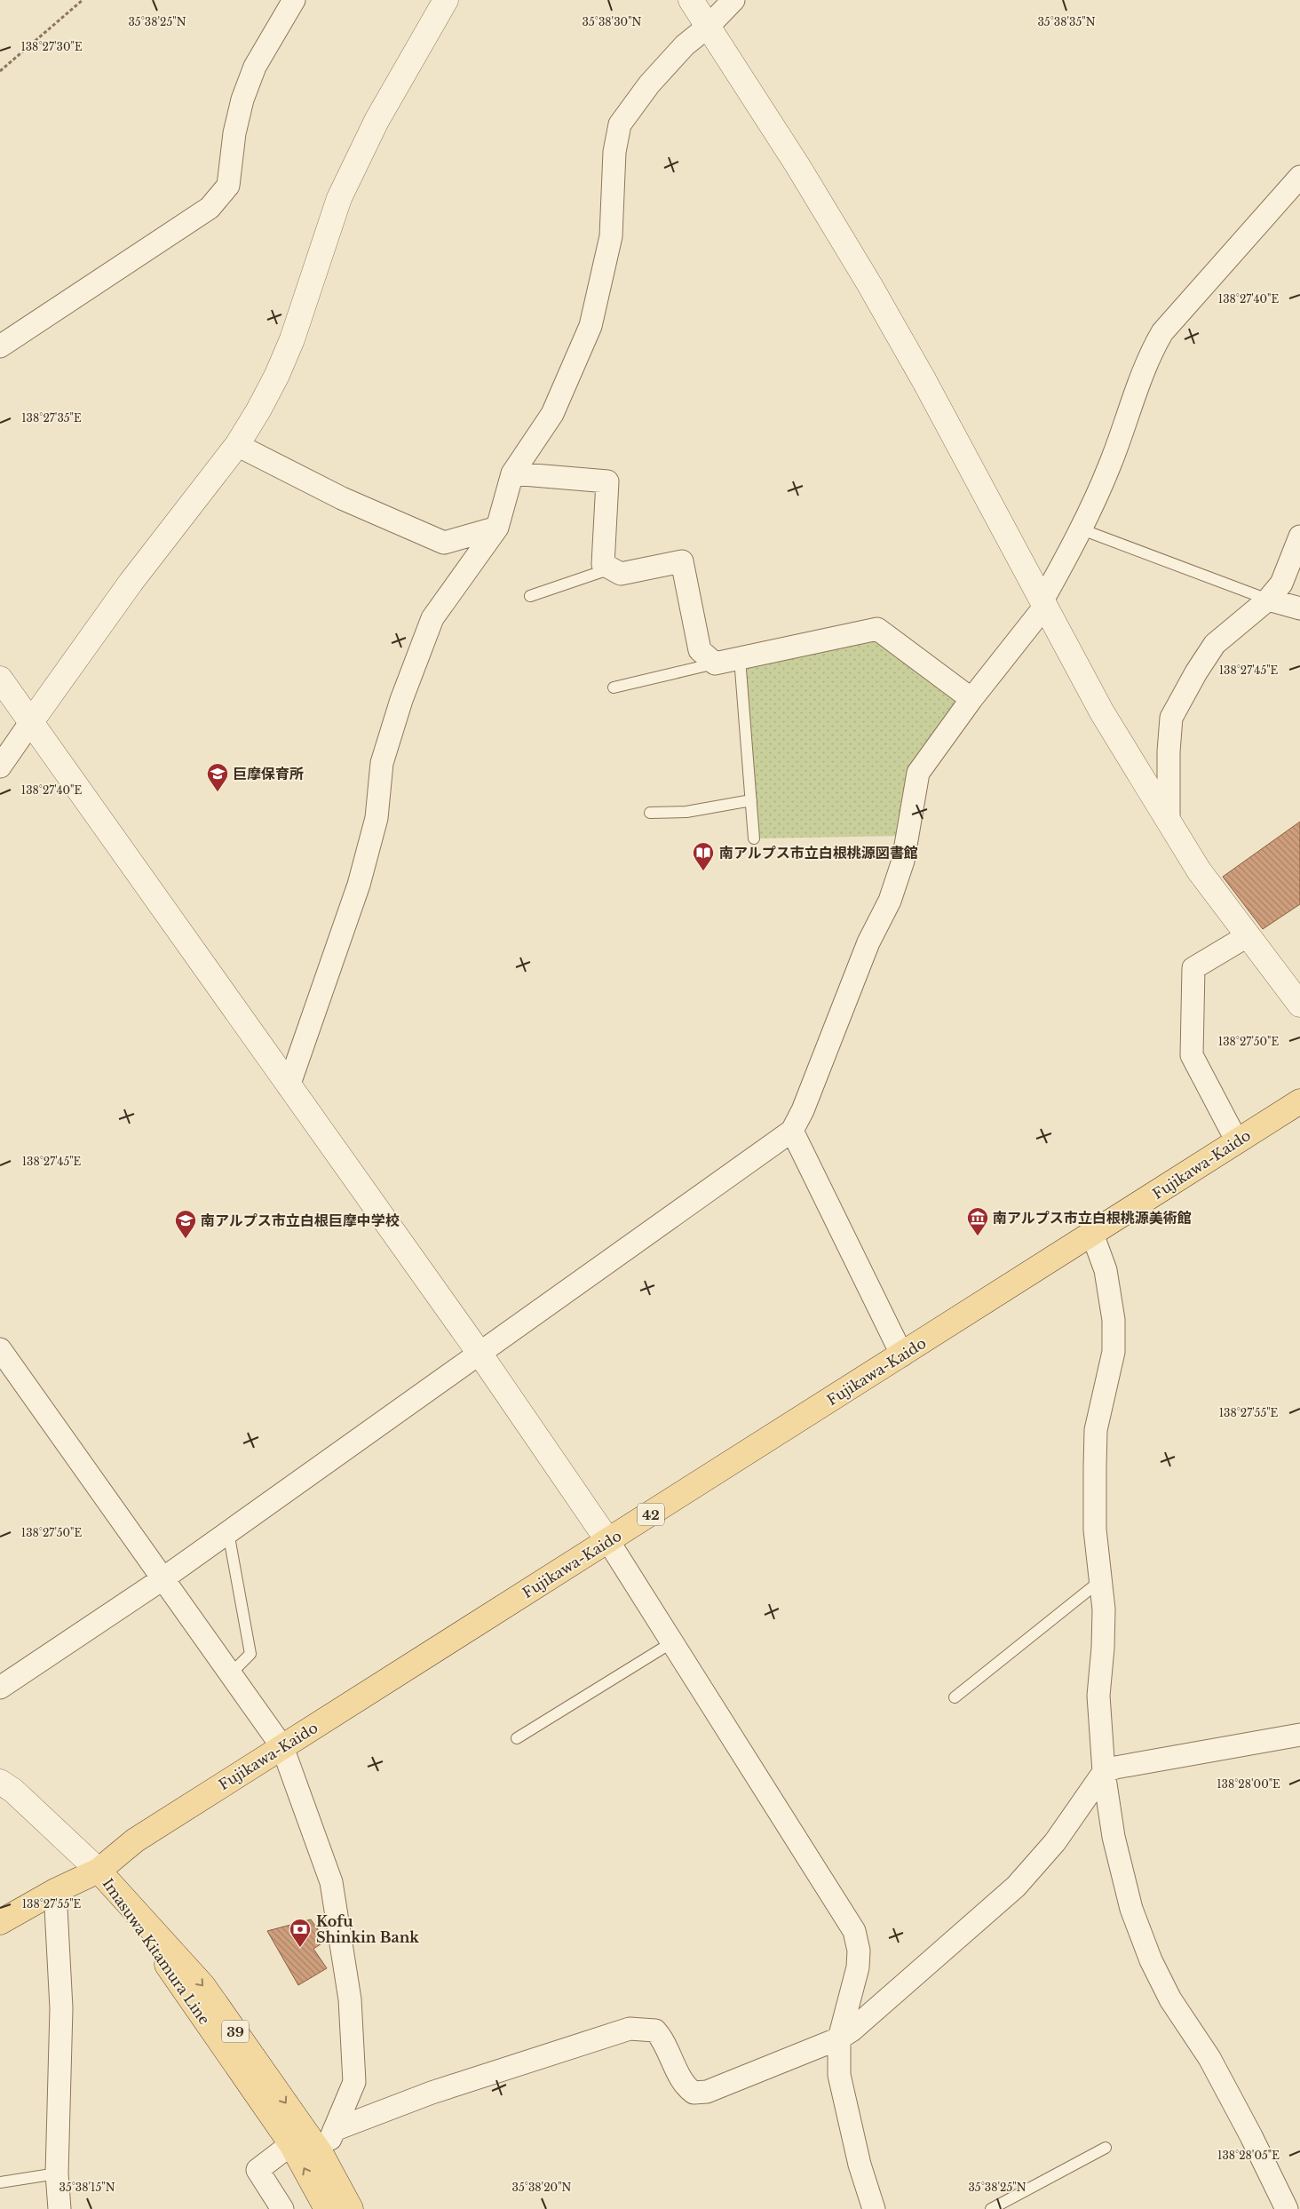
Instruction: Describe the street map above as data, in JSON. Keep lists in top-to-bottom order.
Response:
{
  "streets": {
    "main road": [
      "Fujikawa-Kaido",
      "42",
      "Imasuwa Kitamura Line",
      "39"
    ]
  },
  "crossings": [
    ["Fujikawa-Kaido", "Imasuwa Kitamura Line"]
  ],
  "places": {
    "school or university": ["巨摩保育所", "南アルプス市立白根巨摩中学校"],
    "library": ["南アルプス市立白根桃源図書館"],
    "museum": ["南アルプス市立白根桃源美術館"],
    "bank": ["Kofu Shinkin Bank"]
  },
  "coordinates": [
    "35°38'35\"N",
    "35°38'25\"N",
    "35°38'30\"N",
    "138°27'30\"E",
    "138°27'40\"E",
    "138°27'35\"E",
    "138°27'45\"E",
    "138°27'50\"E",
    "138°27'55\"E",
    "138°28'00\"E",
    "138°28'05\"E",
    "35°38'15\"N",
    "35°38'20\"N"
  ]
}
